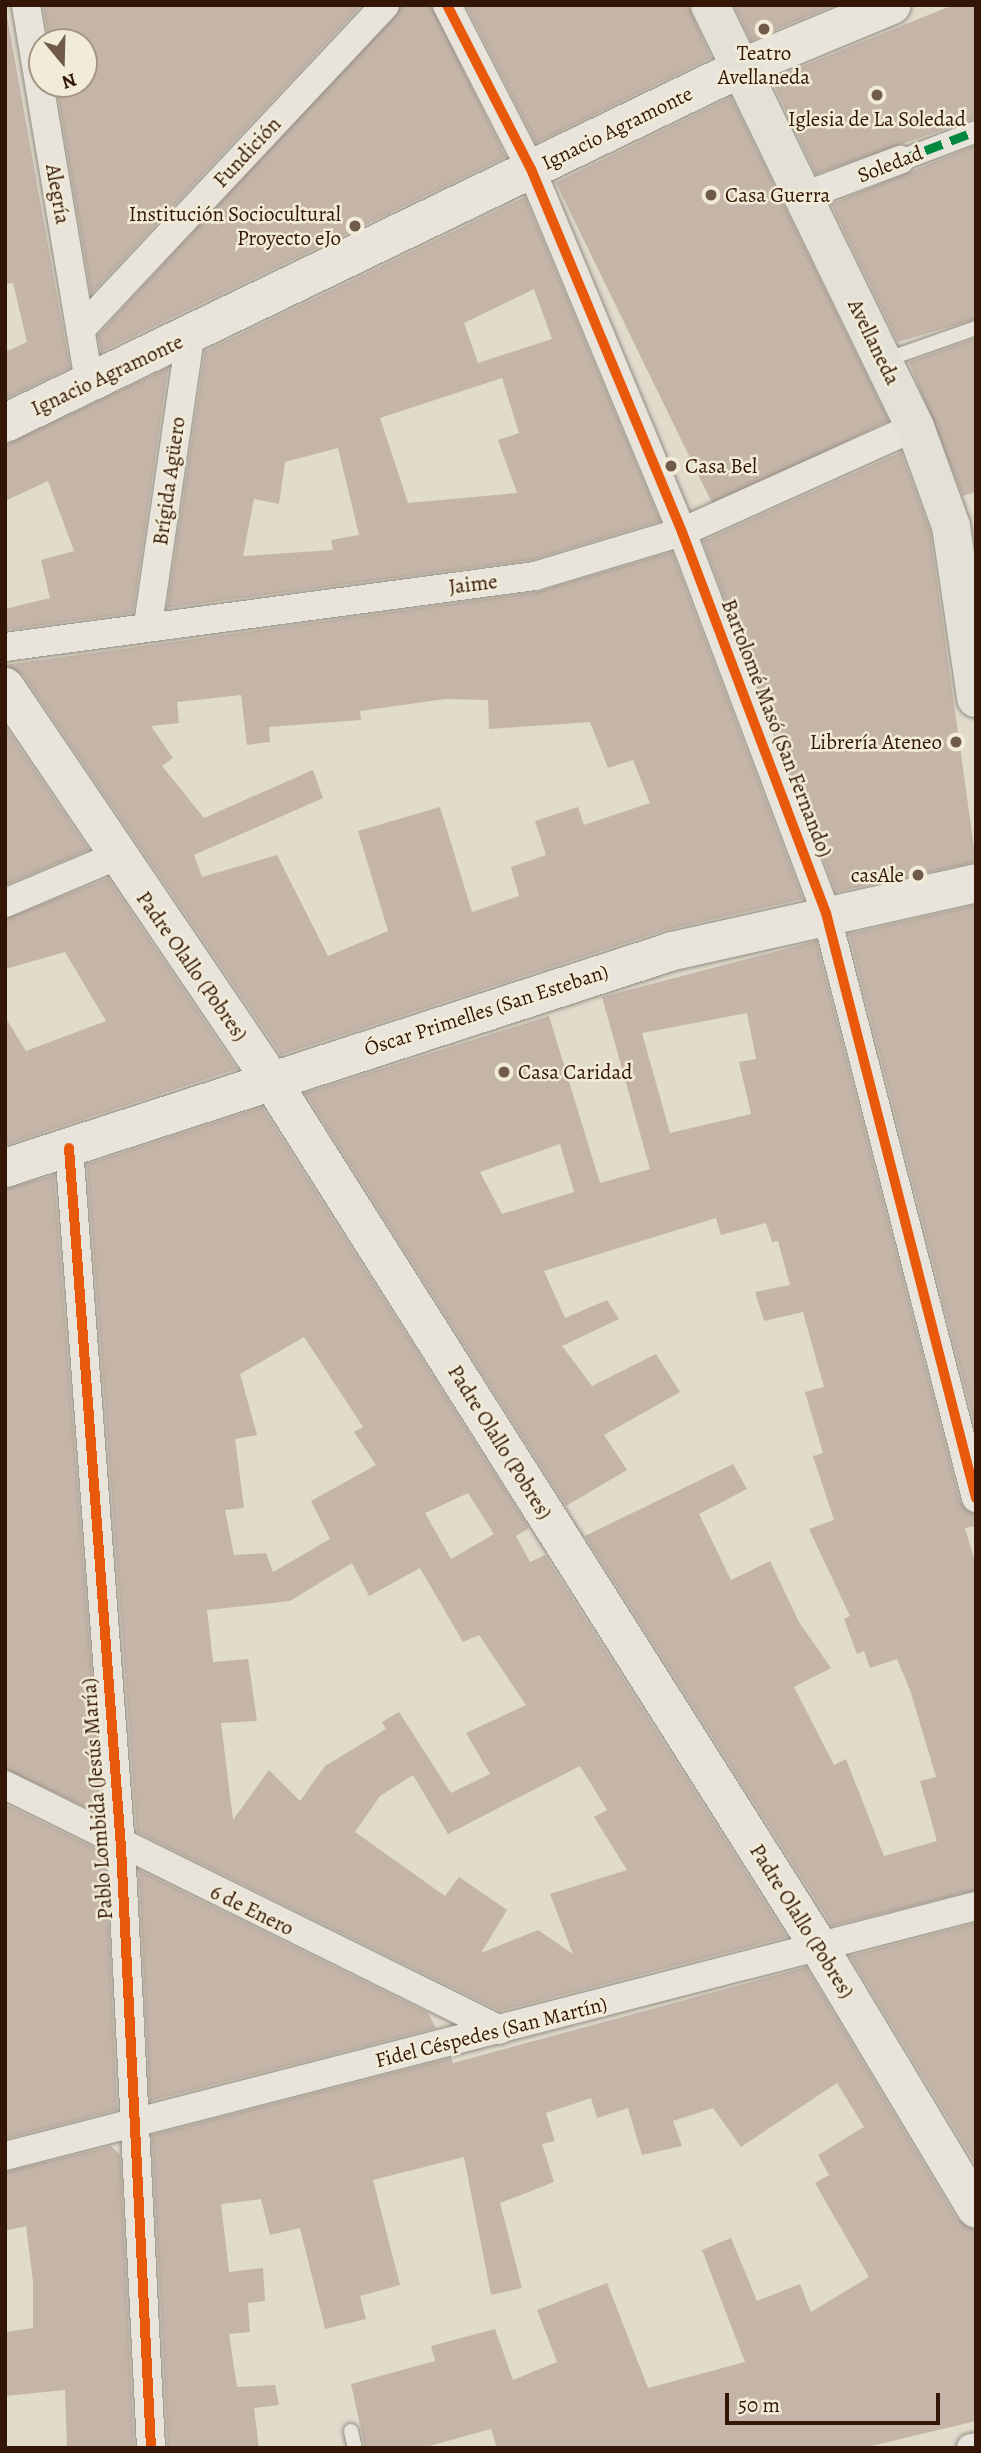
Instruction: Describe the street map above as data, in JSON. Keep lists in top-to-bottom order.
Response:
{
  "streets": {
    "main road": [
      "Ignacio Agramonte",
      "Avellaneda",
      "Padre Olallo (Pobres)",
      "Óscar Primelles (San Esteban)"
    ],
    "street": [
      "Fundición",
      "Soledad",
      "Alegría",
      "Brígida Agüero",
      "Jaime",
      "Bartolomé Masó (San Fernando)",
      "Pablo Lombida (Jesús María)",
      "6 de Enero",
      "Fidel Céspedes (San Martín)"
    ]
  },
  "crossings": [
    ["Ignacio Agramonte", "Alegría"],
    ["Ignacio Agramonte", "Avellaneda"],
    ["Ignacio Agramonte", "Brígida Agüero"],
    ["Ignacio Agramonte", "Bartolomé Masó (San Fernando)"],
    ["Fundición", "Alegría"],
    ["Soledad", "Avellaneda"],
    ["Avellaneda", "Jaime"],
    ["Brígida Agüero", "Jaime"],
    ["Jaime", "Bartolomé Masó (San Fernando)"],
    ["Bartolomé Masó (San Fernando)", "Óscar Primelles (San Esteban)"],
    ["Padre Olallo (Pobres)", "Óscar Primelles (San Esteban)"],
    ["Padre Olallo (Pobres)", "Fidel Céspedes (San Martín)"],
    ["Óscar Primelles (San Esteban)", "Pablo Lombida (Jesús María)"],
    ["Pablo Lombida (Jesús María)", "6 de Enero"],
    ["Pablo Lombida (Jesús María)", "Fidel Céspedes (San Martín)"],
    ["6 de Enero", "Fidel Céspedes (San Martín)"]
  ],
  "places": [
    "Teatro Avellaneda",
    "Iglesia de La Soledad",
    "Casa Guerra",
    "Institución Sociocultural Proyecto eJo",
    "Casa Bel",
    "Librería Ateneo",
    "casAle",
    "Casa Caridad"
  ],
  "scale_bar": "50 m",
  "north": "bottom"
}
